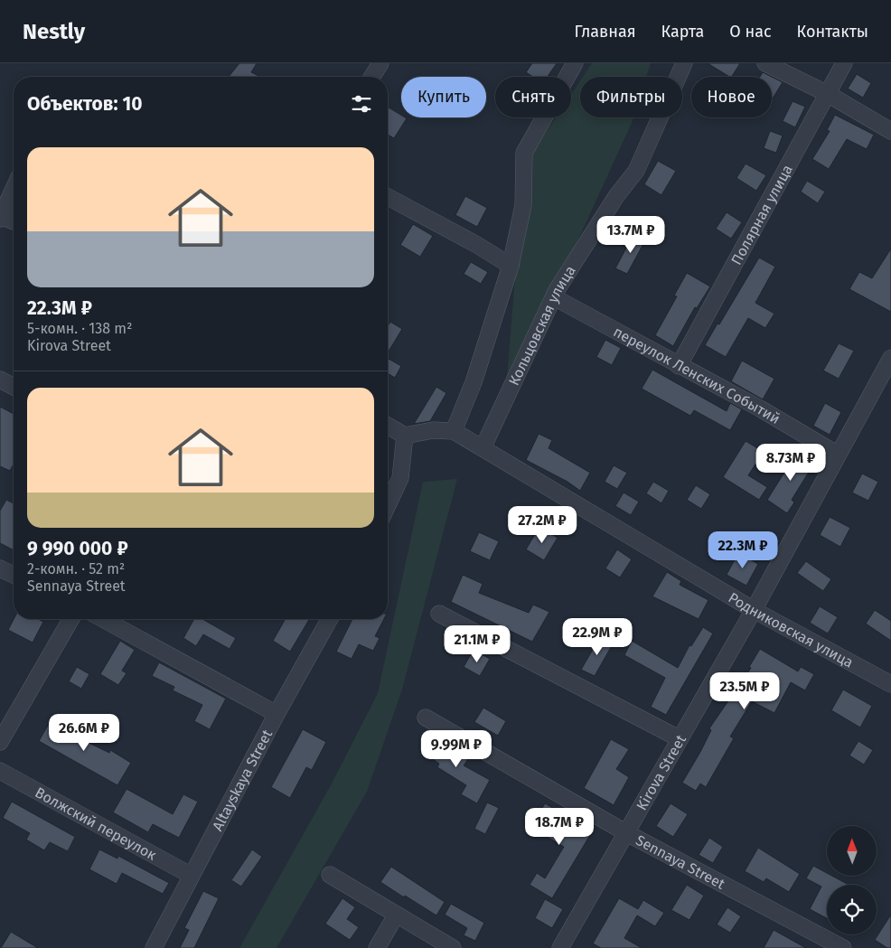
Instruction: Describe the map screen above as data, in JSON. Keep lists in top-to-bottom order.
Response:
{
  "streets": {
    "street": [
      "Полярная улица",
      "Кольцовская улица",
      "переулок Ленских Событий",
      "Родниковская улица",
      "Kirova Street",
      "Altayskaya Street",
      "Волжский переулок",
      "Sennaya Street"
    ]
  },
  "crossings": [
    ["Полярная улица", "переулок Ленских Событий"],
    ["Кольцовская улица", "переулок Ленских Событий"],
    ["Кольцовская улица", "Родниковская улица"],
    ["переулок Ленских Событий", "Kirova Street"],
    ["Родниковская улица", "Kirova Street"],
    ["Kirova Street", "Sennaya Street"],
    ["Altayskaya Street", "Волжский переулок"]
  ],
  "north": "top",
  "page": {
    "header": "Nestly",
    "nav": [
      "Главная",
      "Карта",
      "О нас",
      "Контакты"
    ],
    "chip": [
      "Купить",
      "Снять",
      "Фильтры",
      "Новое"
    ],
    "heading": "Объектов: 10",
    "list": [
      {
        "name": "22.3M ₽",
        "note": "5-комн. · 138 m² · Kirova Street"
      },
      {
        "name": "9 990 000 ₽",
        "note": "2-комн. · 52 m² · Sennaya Street"
      }
    ],
    "price": [
      "13.7M ₽",
      "8.73M ₽",
      "27.2M ₽",
      "22.3M ₽",
      "22.9M ₽",
      "21.1M ₽",
      "23.5M ₽",
      "26.6M ₽",
      "9.99M ₽",
      "18.7M ₽"
    ]
  }
}
